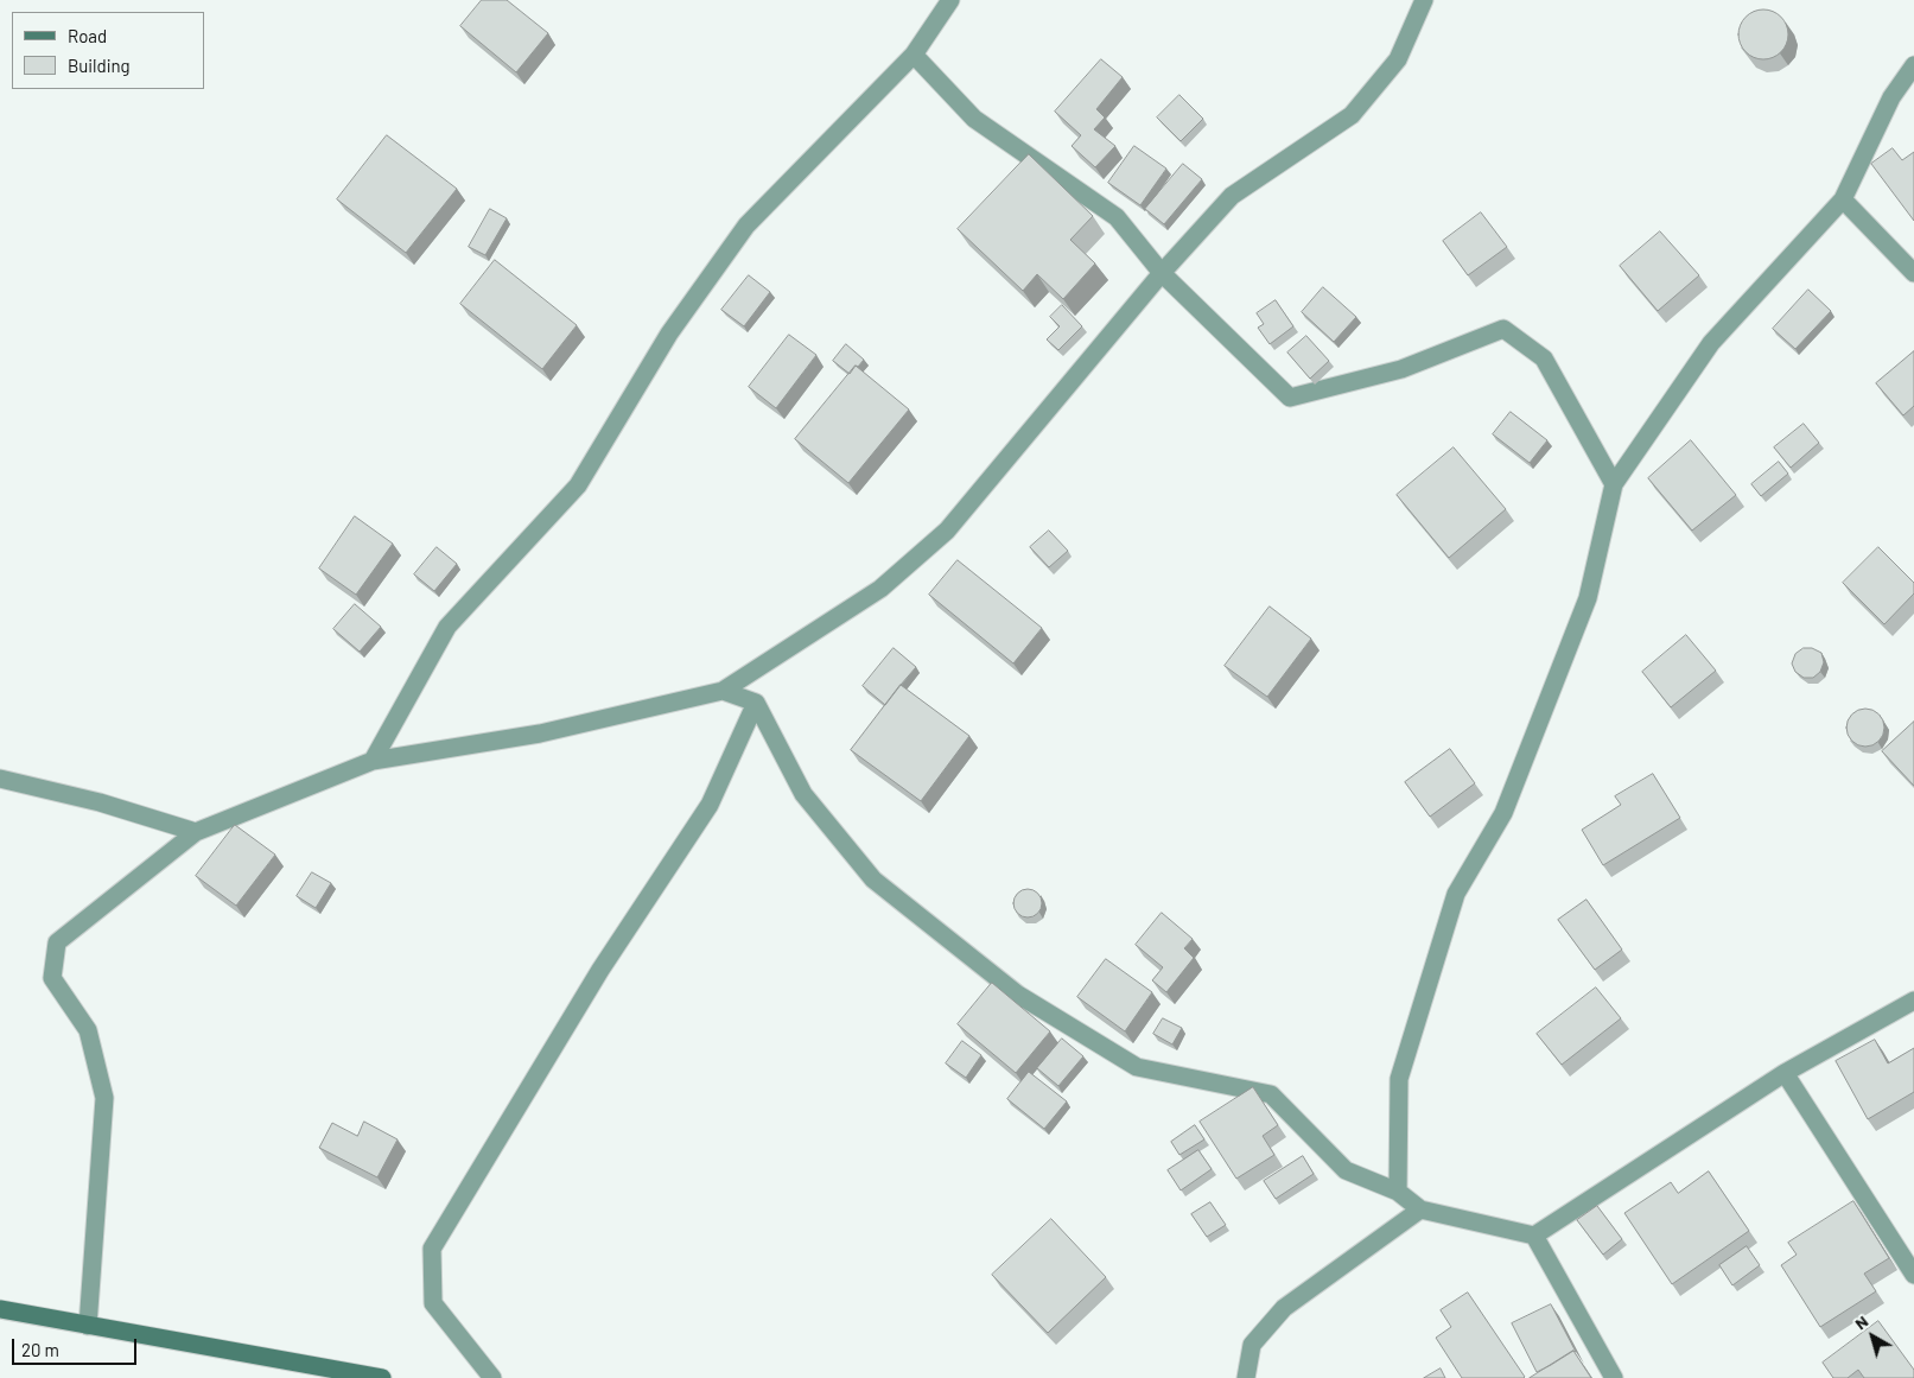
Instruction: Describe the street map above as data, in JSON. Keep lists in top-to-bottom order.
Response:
{
  "legend": ["Road", "Building"],
  "scale_bar": "20 m",
  "north": "top left"
}
